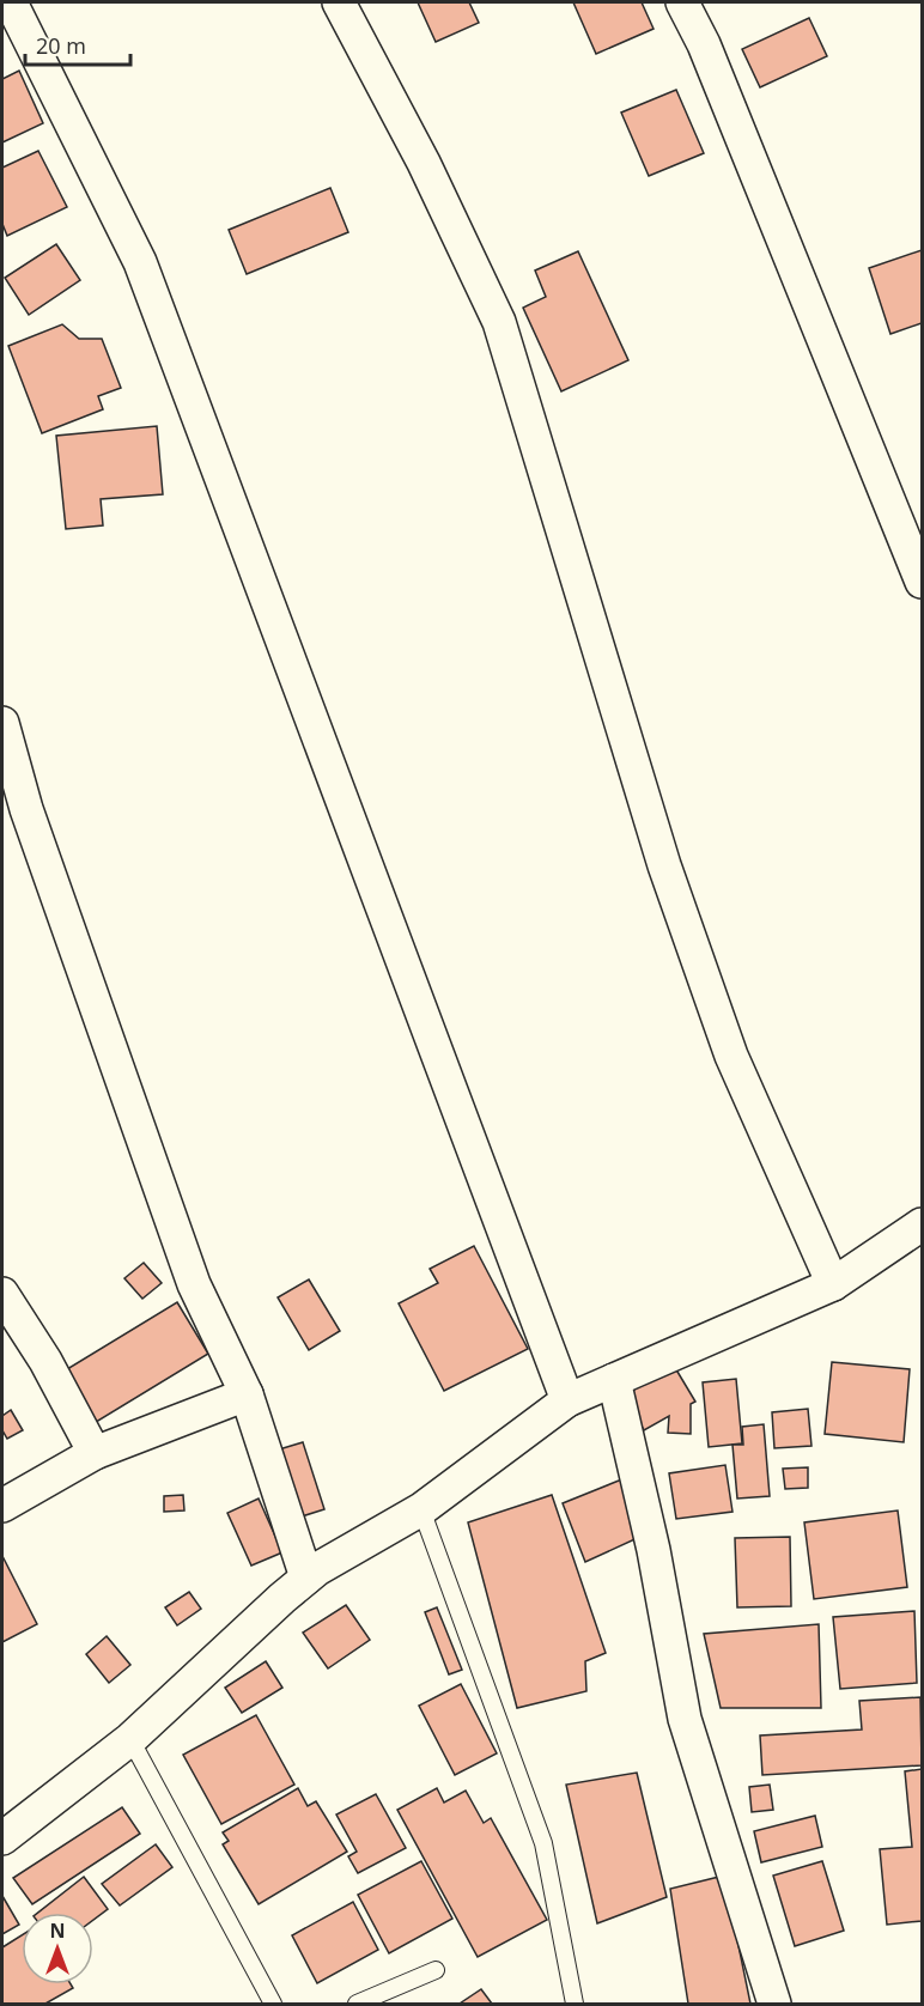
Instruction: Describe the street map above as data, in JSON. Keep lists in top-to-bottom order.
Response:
{
  "scale_bar": "20 m",
  "north": "top"
}
